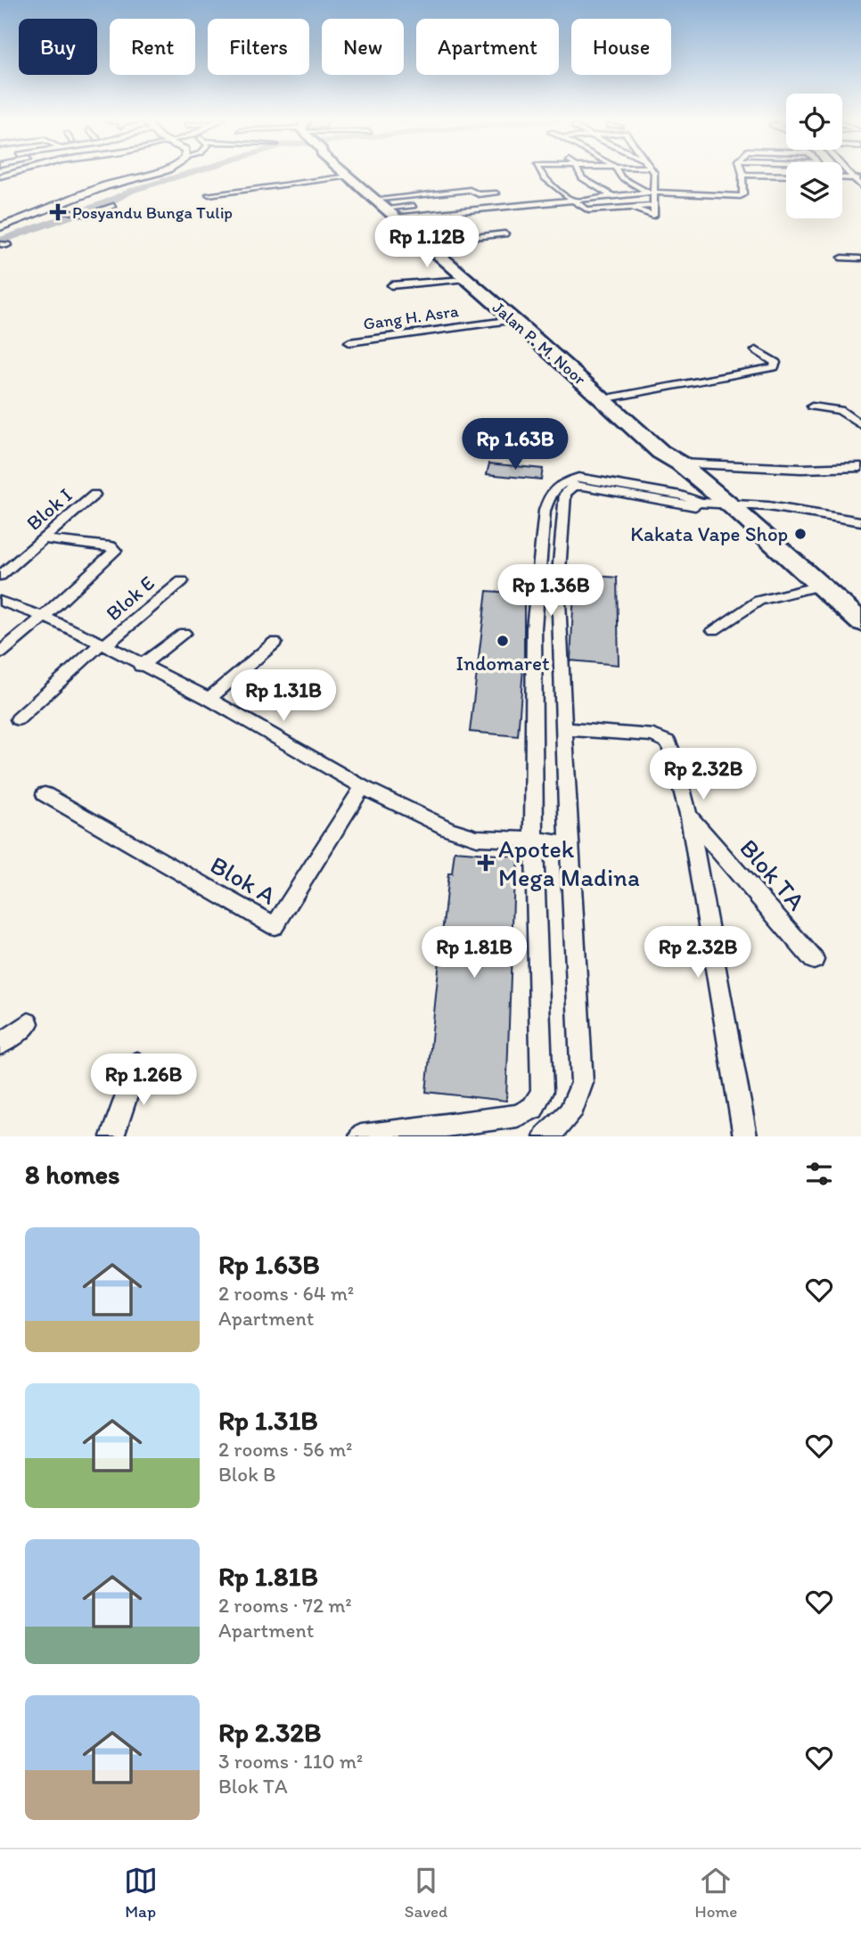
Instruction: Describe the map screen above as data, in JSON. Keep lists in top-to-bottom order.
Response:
{
  "streets": {
    "highway": ["Jalan P. M. Noor"],
    "street": [
      "Gang H. Asra",
      "Blok I",
      "Blok E",
      "Blok TA",
      "Blok A"
    ]
  },
  "crossings": [
    ["Gang H. Asra", "Jalan P. M. Noor"]
  ],
  "places": {
    "health": ["Posyandu Bunga Tulip", "Apotek Mega Madina"],
    "other": ["Kakata Vape Shop", "Indomaret"]
  },
  "page": {
    "chip": [
      "Buy",
      "Rent",
      "Filters",
      "New",
      "Apartment",
      "House"
    ],
    "price": [
      "Rp 1.12B",
      "Rp 1.63B",
      "Rp 1.36B",
      "Rp 1.31B",
      "Rp 2.32B",
      "Rp 1.81B",
      "Rp 2.32B",
      "Rp 1.26B"
    ],
    "heading": "8 homes",
    "list": [
      {
        "name": "Rp 1.63B",
        "note": "2 rooms · 64 m² · Apartment"
      },
      {
        "name": "Rp 1.31B",
        "note": "2 rooms · 56 m² · Blok B"
      },
      {
        "name": "Rp 1.81B",
        "note": "2 rooms · 72 m² · Apartment"
      },
      {
        "name": "Rp 2.32B",
        "note": "3 rooms · 110 m² · Blok TA"
      }
    ],
    "tabs": ["Map", "Saved", "Home"]
  }
}
